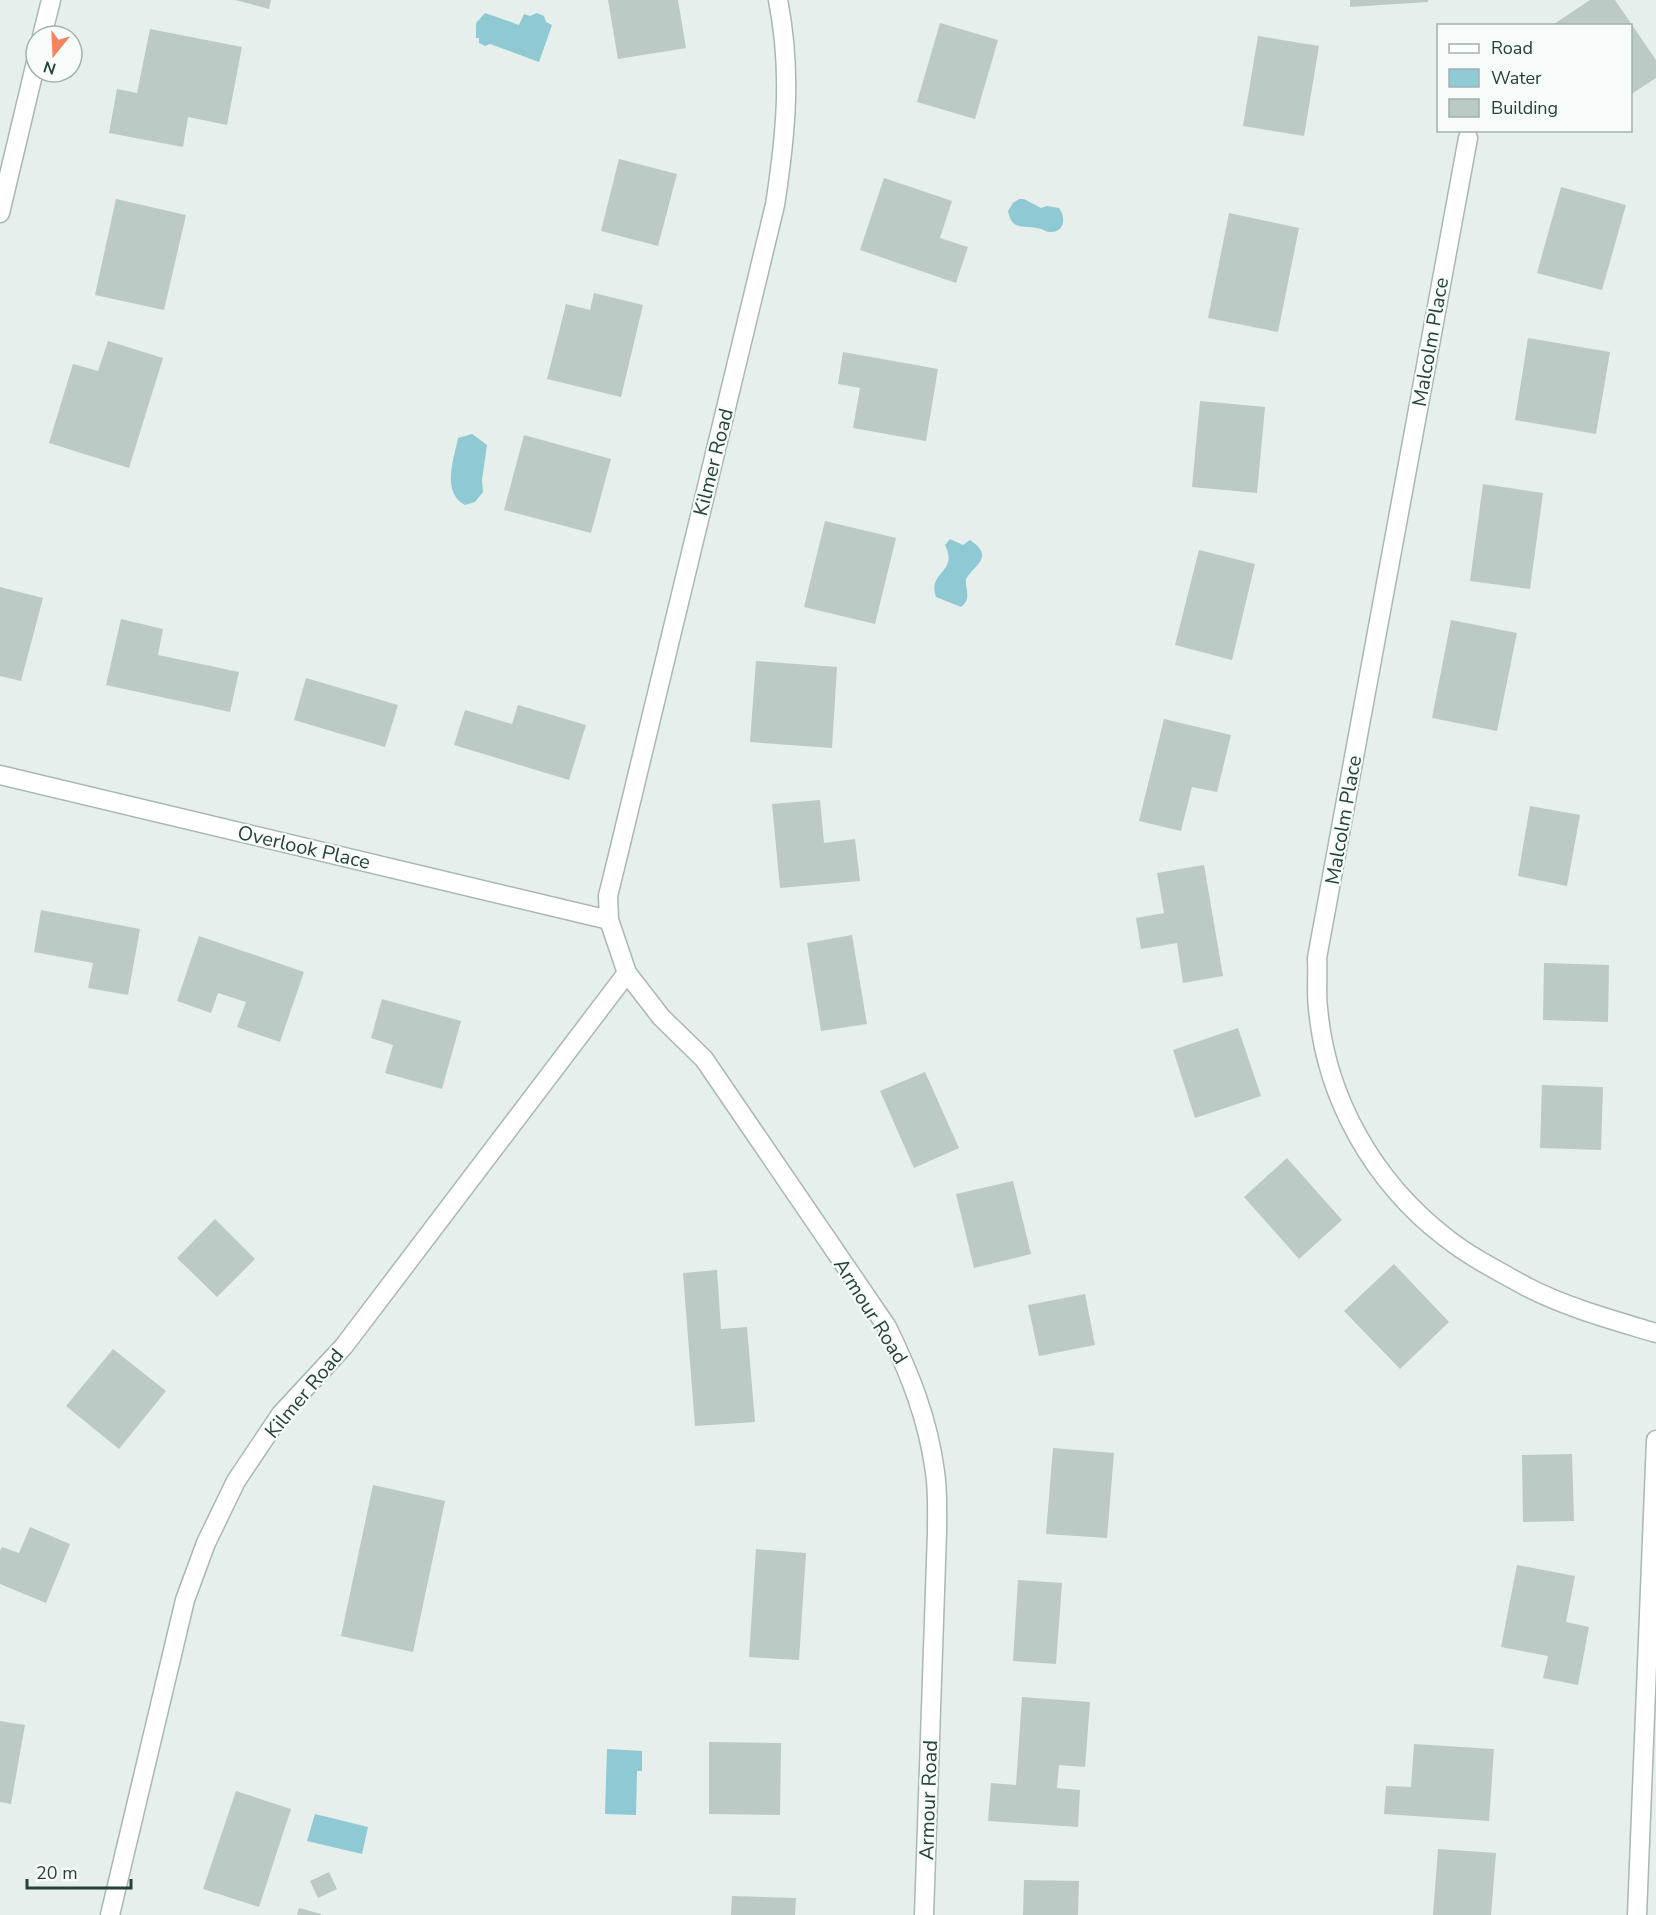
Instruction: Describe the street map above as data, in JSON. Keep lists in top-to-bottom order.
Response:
{
  "streets": {
    "street": [
      "Malcolm Place",
      "Kilmer Road",
      "Overlook Place",
      "Armour Road"
    ]
  },
  "crossings": [
    ["Kilmer Road", "Overlook Place"],
    ["Kilmer Road", "Armour Road"],
    ["Overlook Place", "Armour Road"]
  ],
  "legend": ["Road", "Water", "Building"],
  "scale_bar": "20 m",
  "north": "bottom"
}
